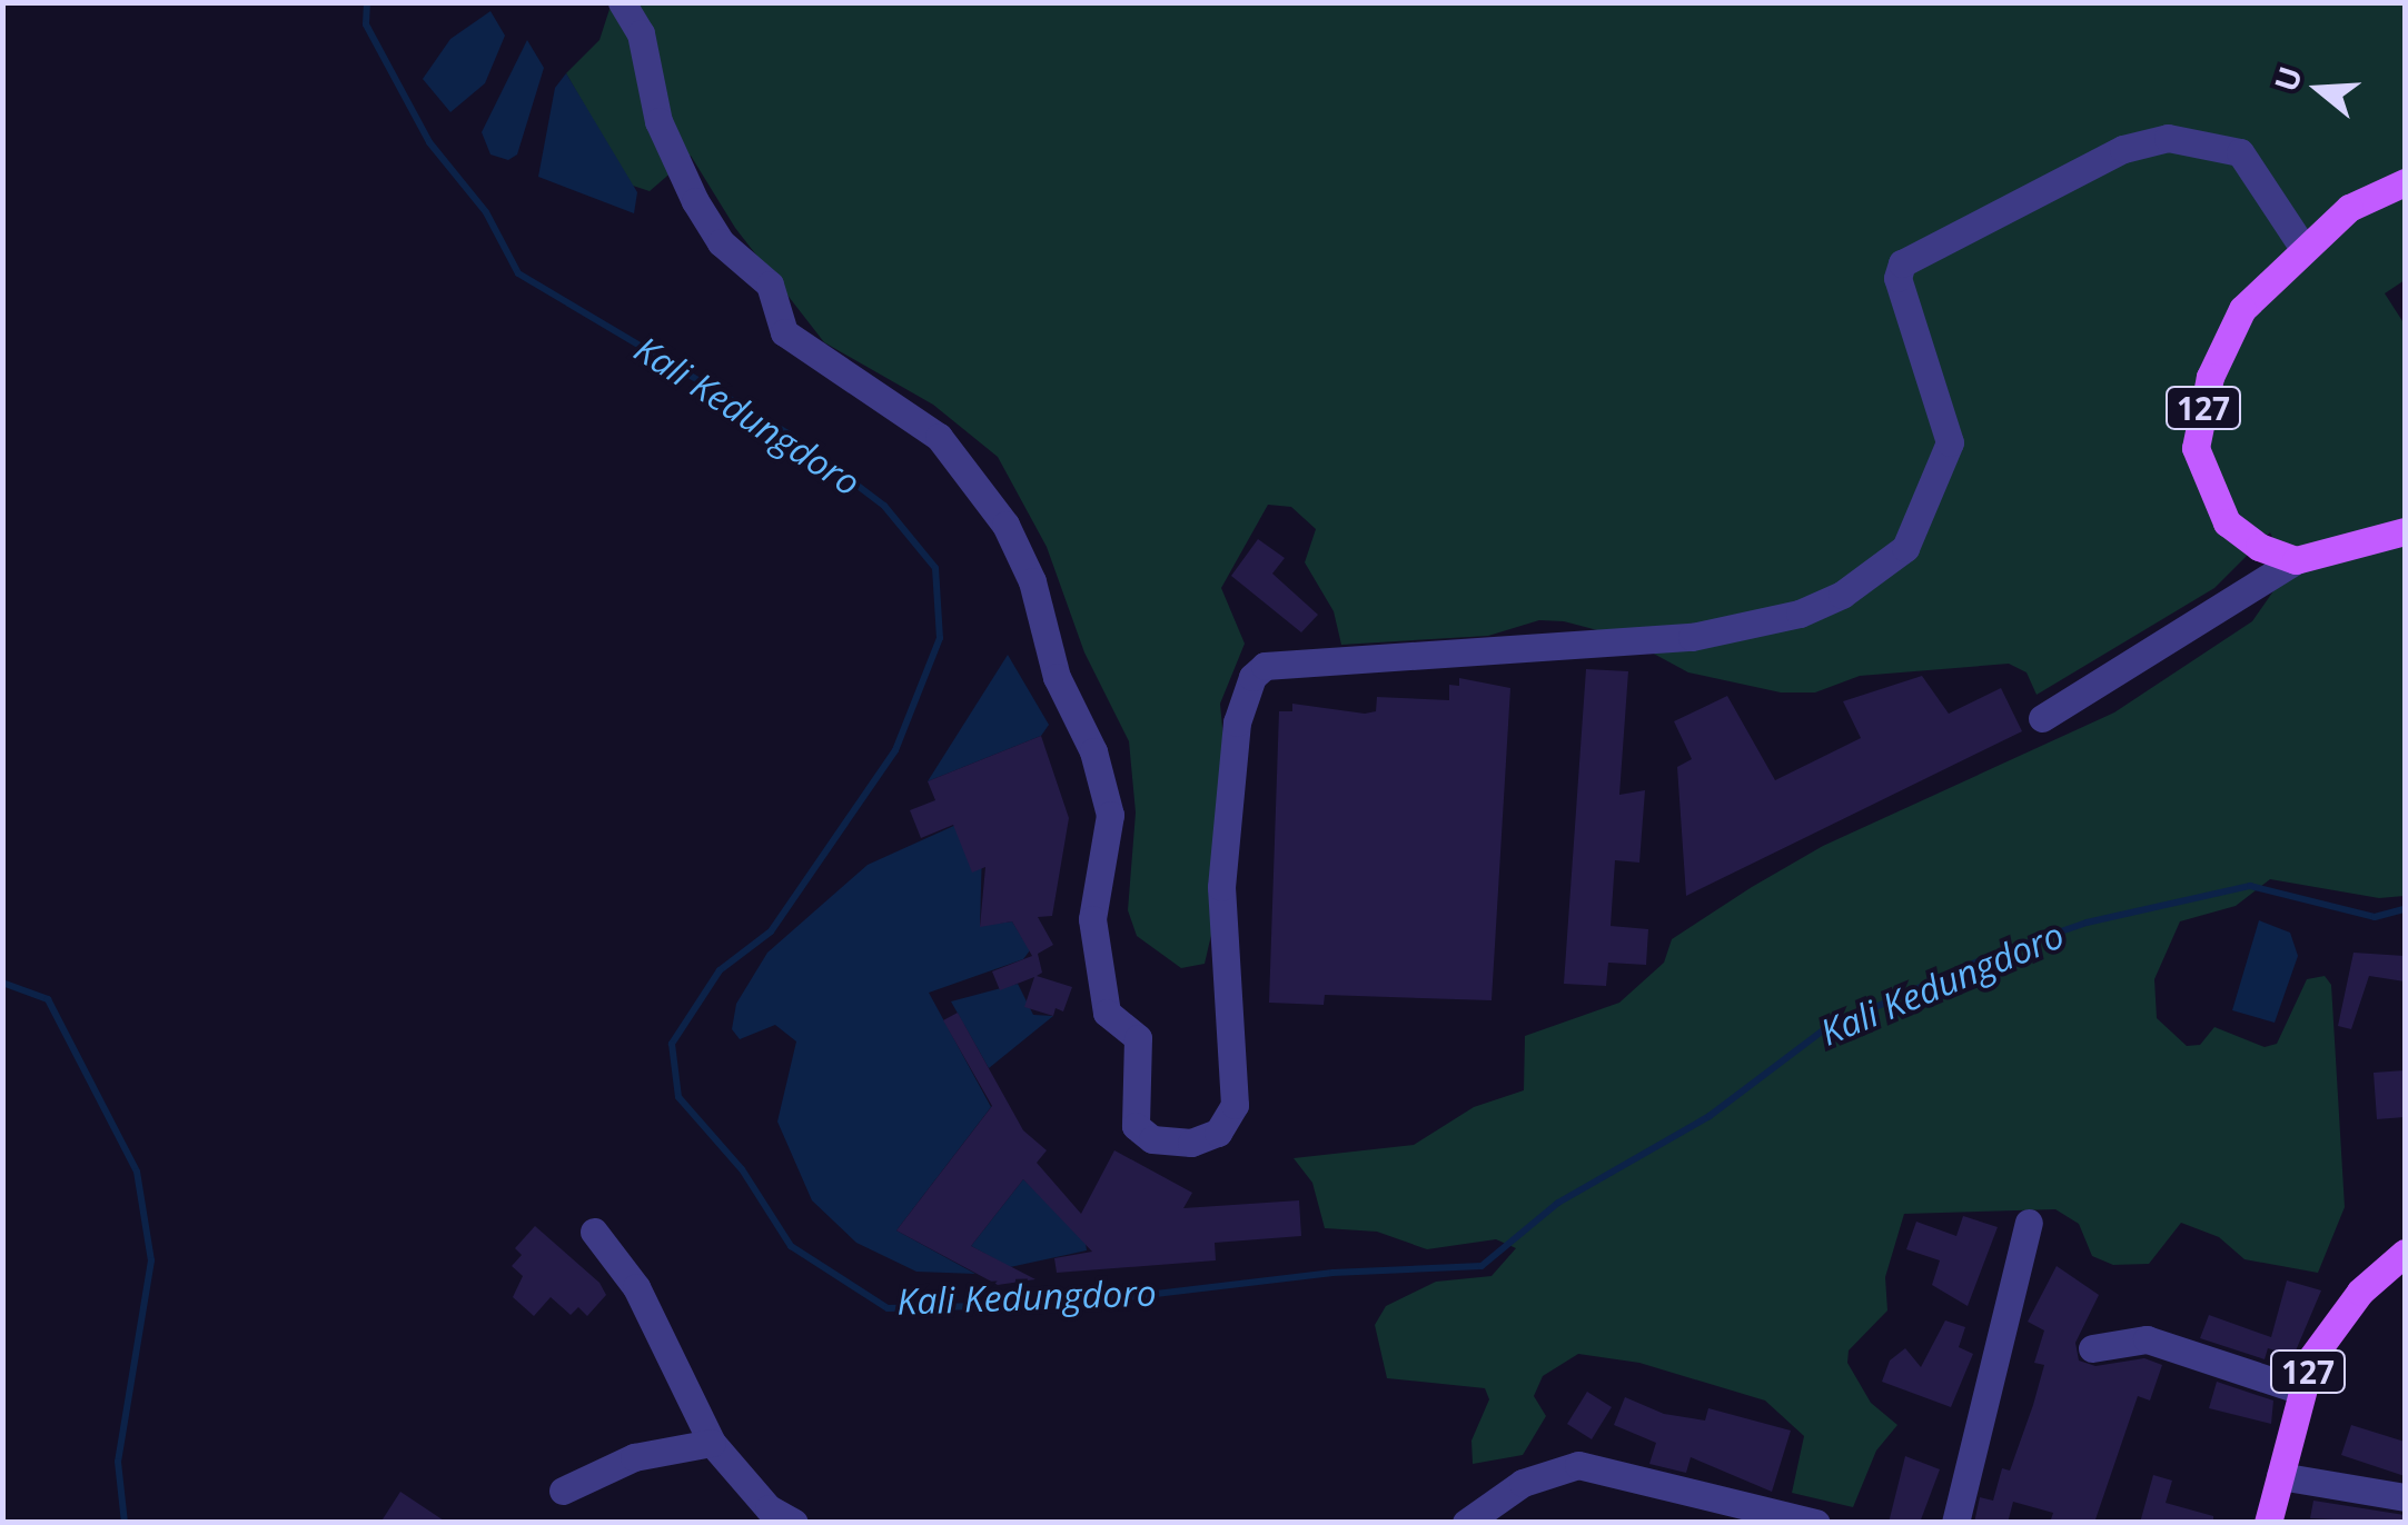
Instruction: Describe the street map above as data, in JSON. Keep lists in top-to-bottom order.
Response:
{
  "streets": {
    "main road": ["127"]
  },
  "water": ["Kali Kedungdoro"],
  "north": "left"
}
